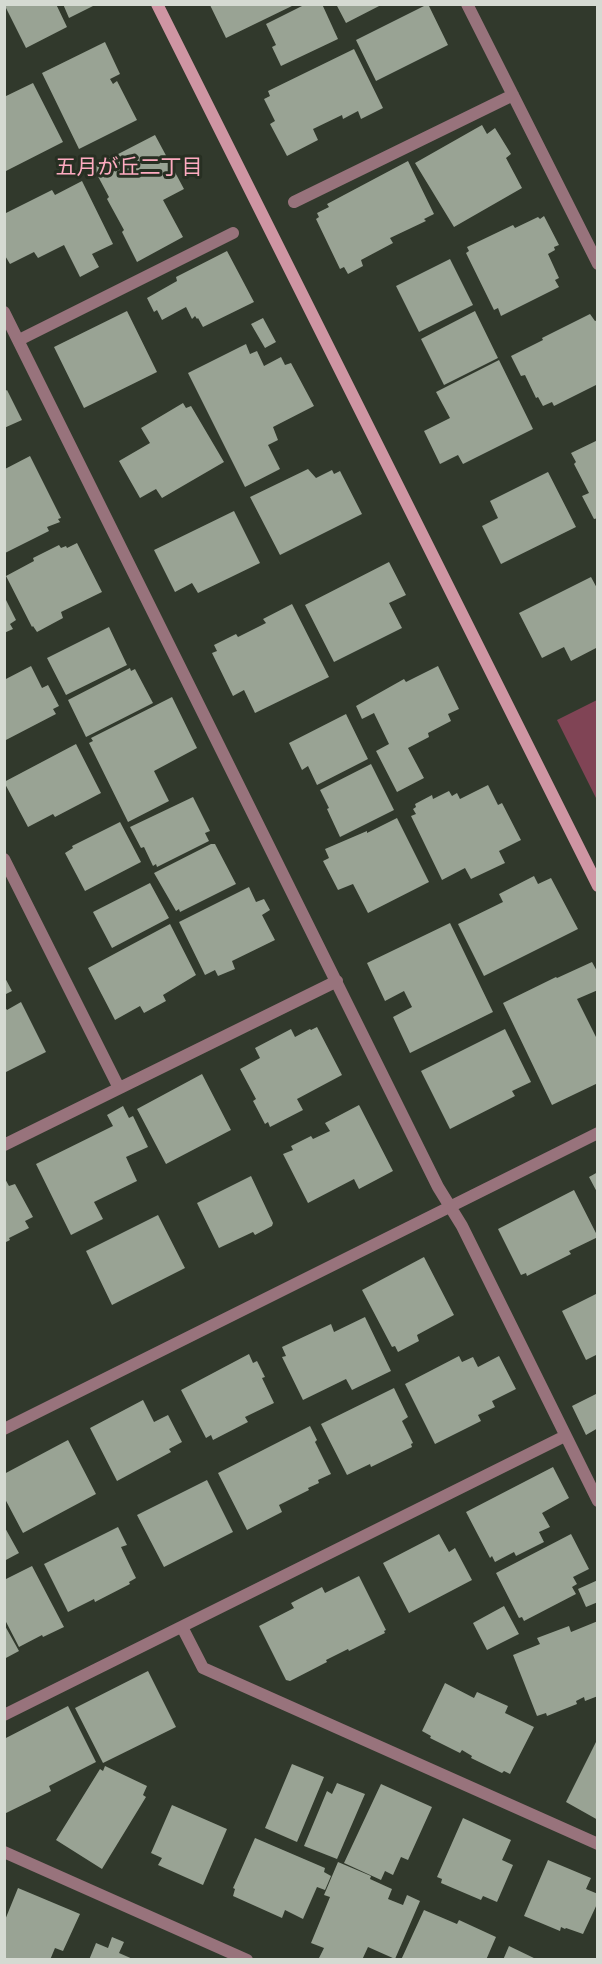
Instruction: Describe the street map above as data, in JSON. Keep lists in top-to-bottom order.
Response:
{
  "districts": ["五月が丘二丁目"]
}
